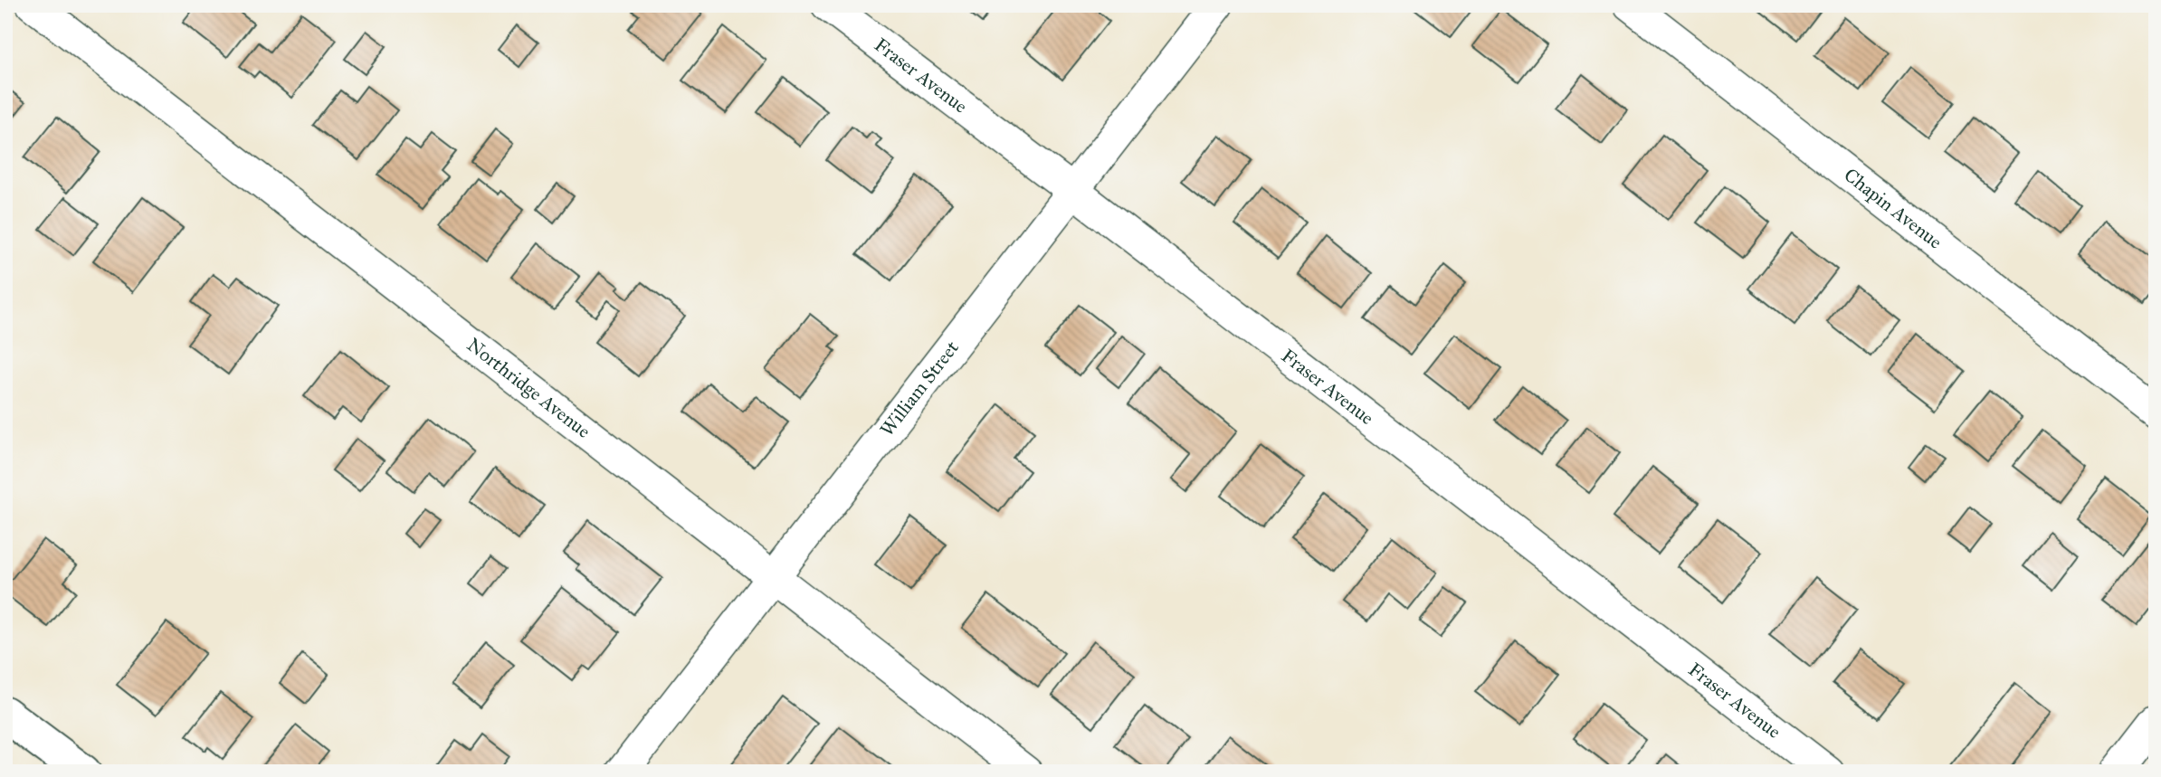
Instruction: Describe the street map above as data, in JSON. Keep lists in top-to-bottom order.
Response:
{
  "streets": {
    "street": [
      "Fraser Avenue",
      "Chapin Avenue",
      "Northridge Avenue",
      "William Street"
    ]
  },
  "crossings": [
    ["Fraser Avenue", "William Street"],
    ["Northridge Avenue", "William Street"]
  ]
}
